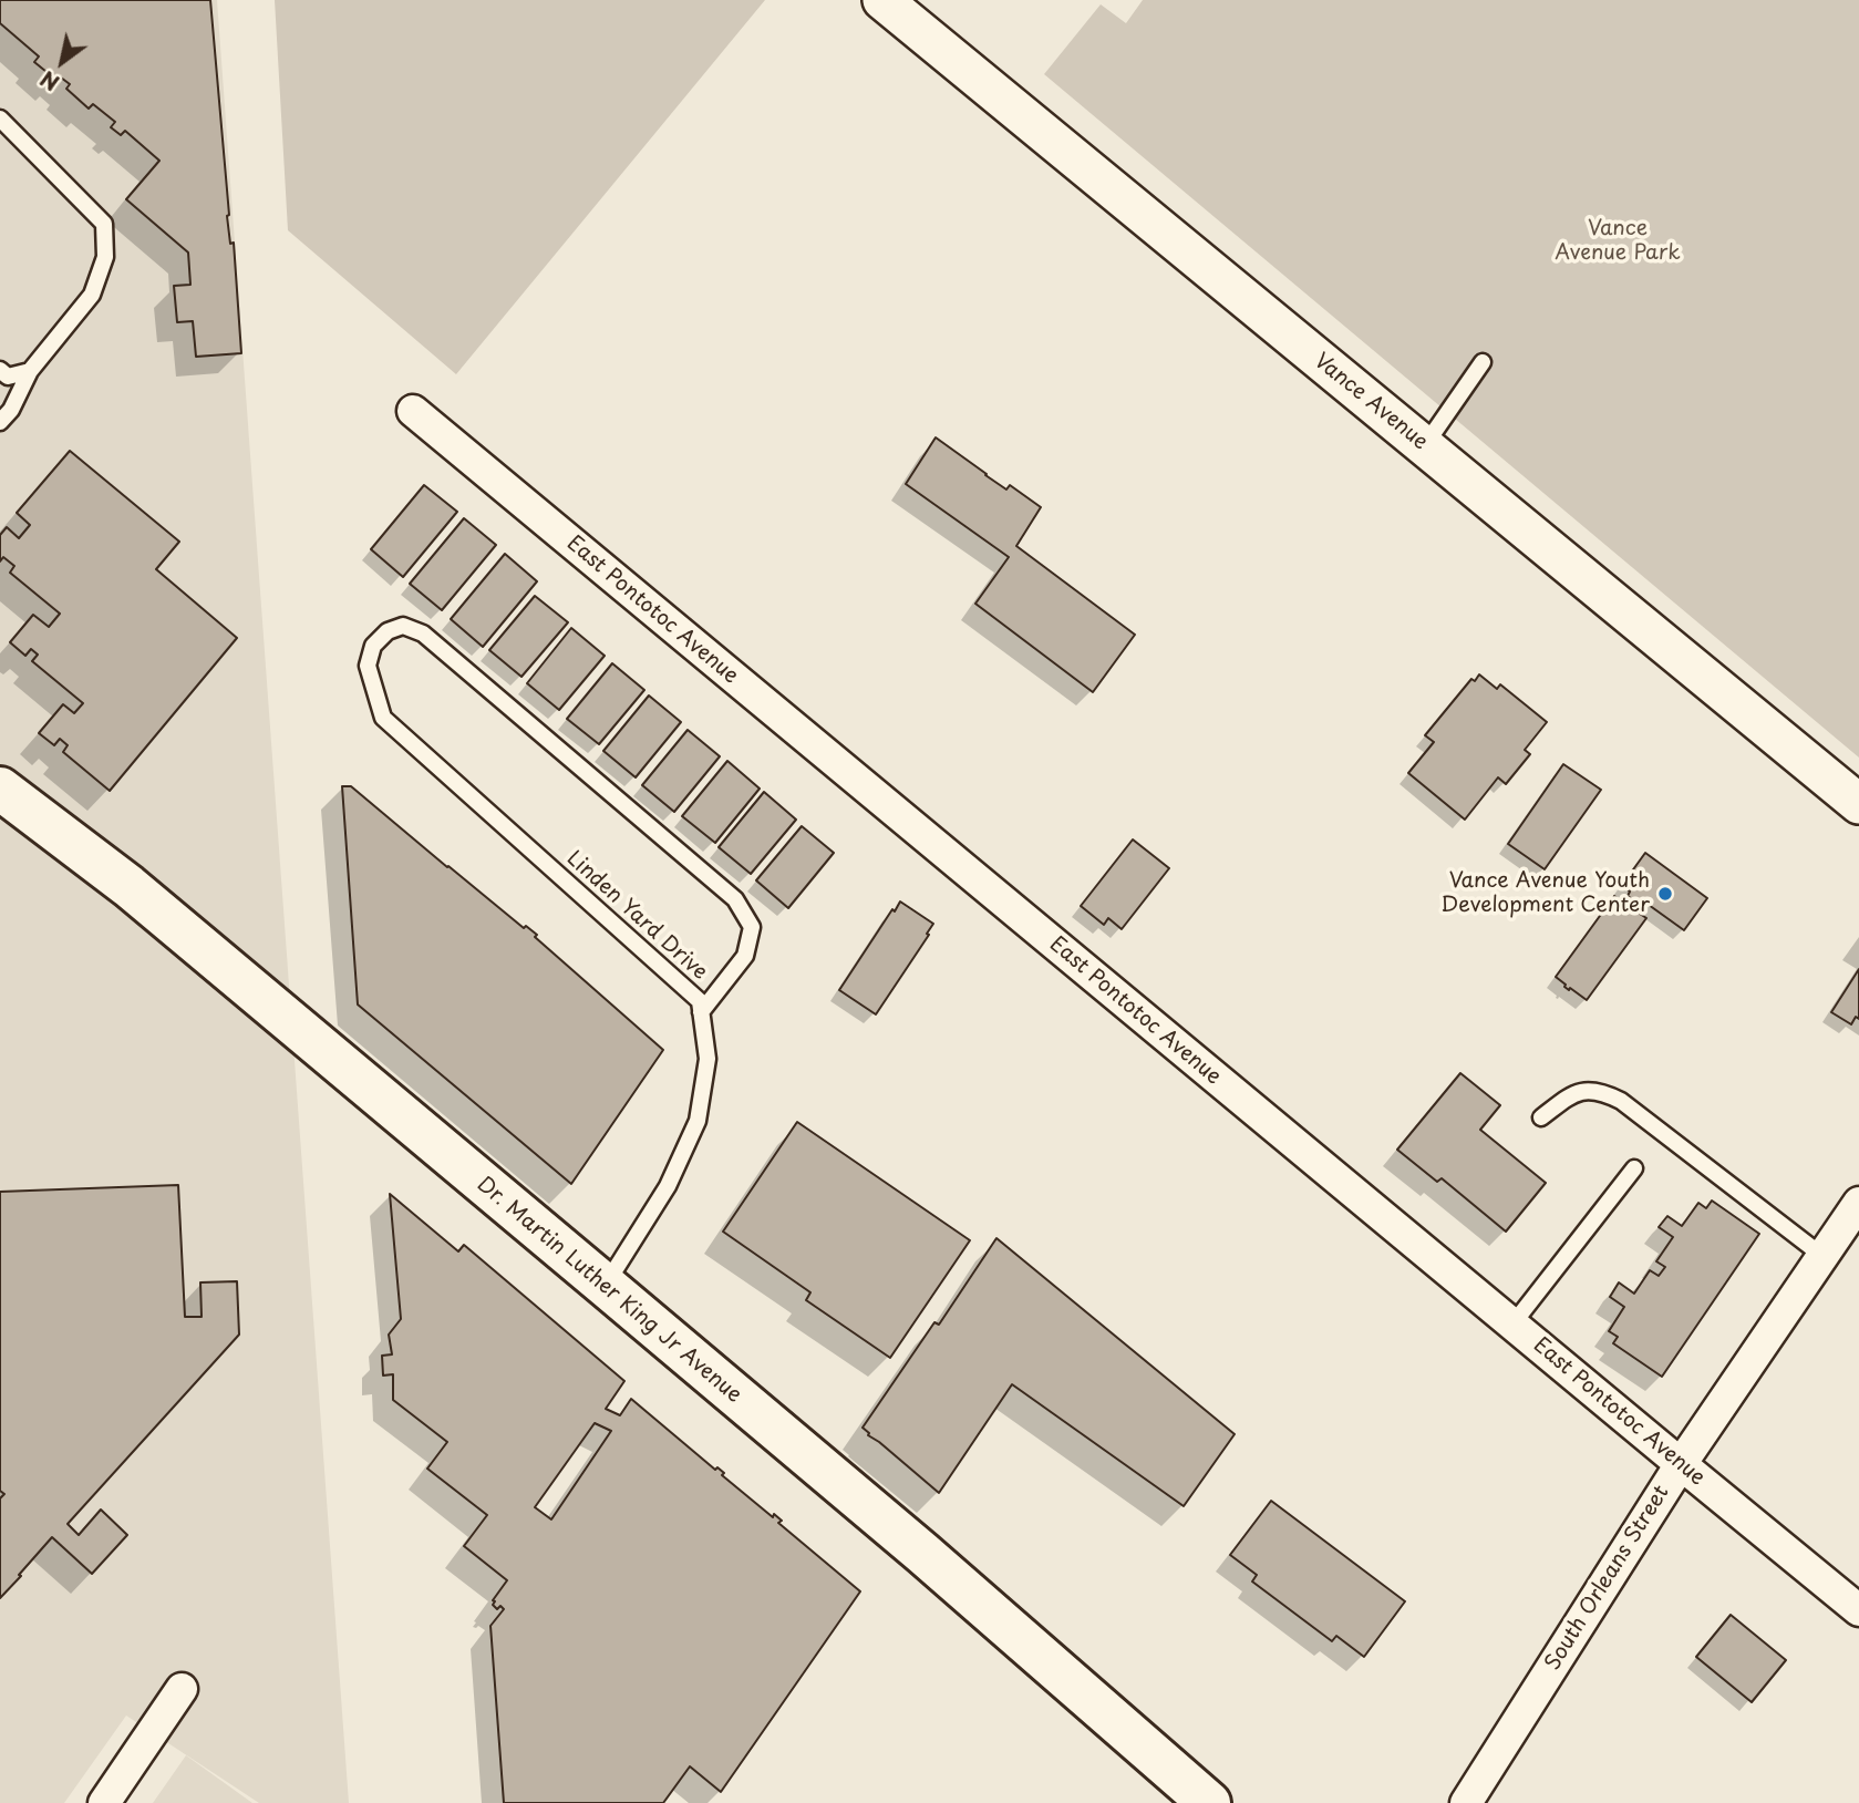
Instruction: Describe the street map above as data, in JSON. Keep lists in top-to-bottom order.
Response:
{
  "streets": {
    "main road": ["Dr. Martin Luther King Jr Avenue"],
    "street": ["Vance Avenue", "East Pontotoc Avenue", "South Orleans Street"],
    "lane": ["Linden Yard Drive"]
  },
  "crossings": [
    ["East Pontotoc Avenue", "South Orleans Street"],
    ["Linden Yard Drive", "Dr. Martin Luther King Jr Avenue"]
  ],
  "parks": ["Vance Avenue Park"],
  "places": ["Vance Avenue Youth Development Center"],
  "north": "bottom left"
}
